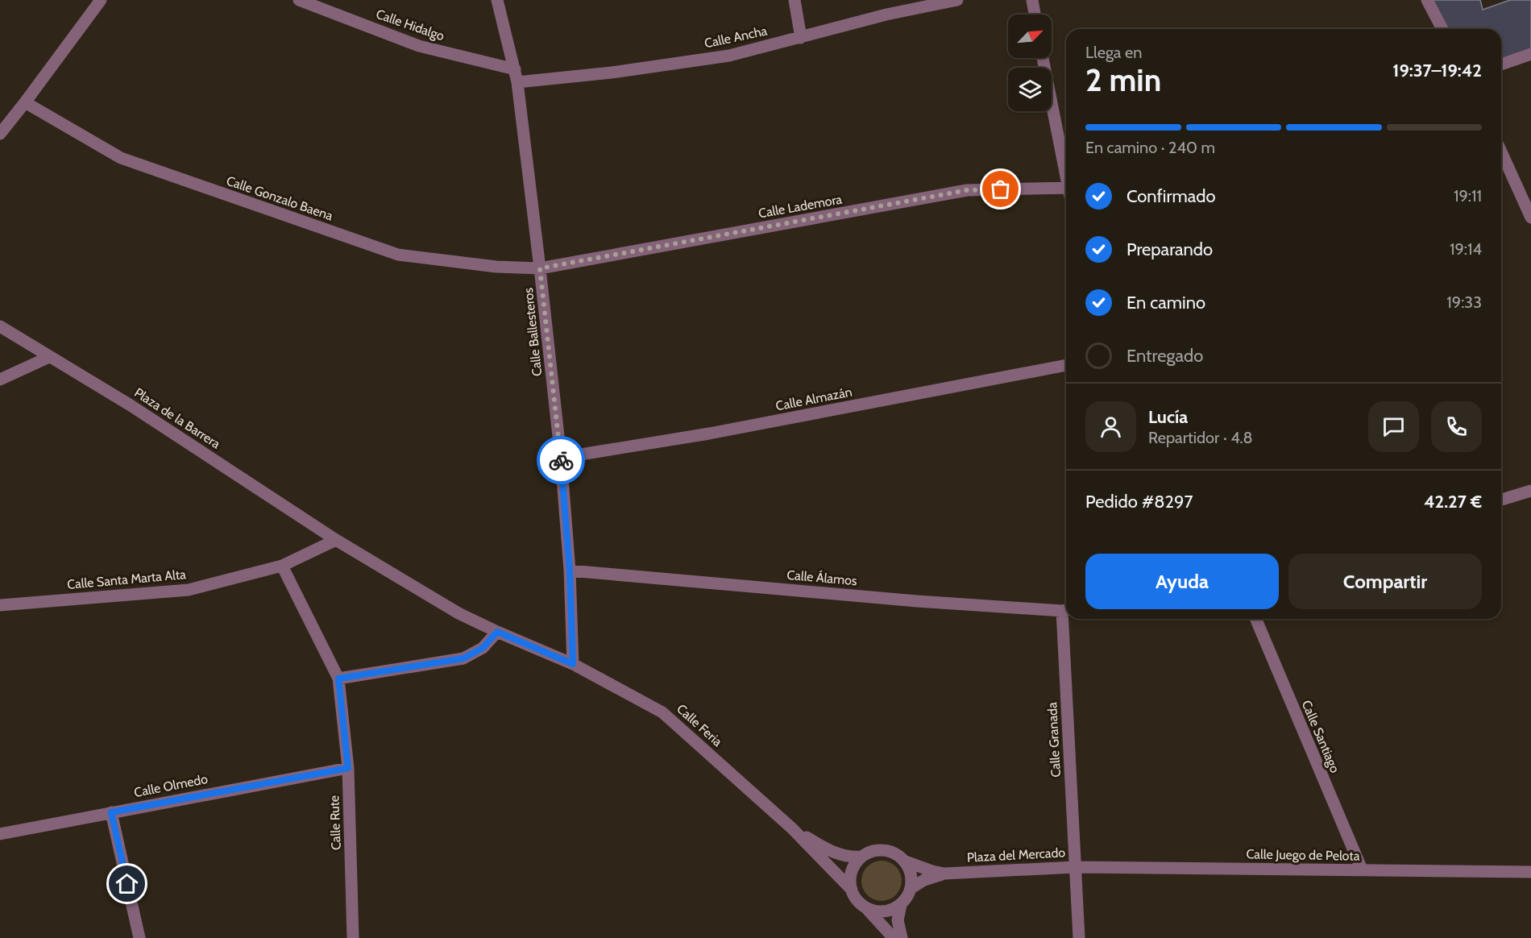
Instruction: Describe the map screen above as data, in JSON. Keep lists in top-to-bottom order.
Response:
{
  "streets": {
    "street": [
      "Calle Hidalgo",
      "Calle Ancha",
      "Calle Gonzalo Baena",
      "Calle Lademora",
      "Calle Ballesteros",
      "Calle Almazán",
      "Plaza de la Barrera",
      "Calle Álamos",
      "Calle Santa Marta Alta",
      "Calle Feria",
      "Calle Santiago",
      "Calle Granada",
      "Calle Olmedo",
      "Calle Rute",
      "Plaza del Mercado",
      "Calle Juego de Pelota"
    ]
  },
  "crossings": [
    ["Calle Hidalgo", "Calle Ballesteros"],
    ["Calle Ancha", "Calle Ballesteros"],
    ["Calle Gonzalo Baena", "Calle Lademora"],
    ["Calle Gonzalo Baena", "Calle Ballesteros"],
    ["Calle Lademora", "Calle Ballesteros"],
    ["Calle Ballesteros", "Calle Almazán"],
    ["Calle Ballesteros", "Plaza de la Barrera"],
    ["Calle Ballesteros", "Calle Álamos"],
    ["Calle Ballesteros", "Calle Feria"],
    ["Plaza de la Barrera", "Calle Feria"],
    ["Calle Feria", "Plaza del Mercado"],
    ["Calle Santiago", "Calle Juego de Pelota"],
    ["Calle Granada", "Plaza del Mercado"],
    ["Calle Granada", "Calle Juego de Pelota"],
    ["Calle Olmedo", "Calle Rute"],
    ["Plaza del Mercado", "Calle Juego de Pelota"]
  ],
  "north": "top right",
  "page": {
    "heading": ["2 min", "Llega en", "19:37–19:42"],
    "panel": [
      "Lucía",
      "Repartidor · 4.8",
      "Pedido #8297",
      "42.27 €"
    ],
    "bar": "En camino · 240 m",
    "list": [
      ["Confirmado", "19:11"],
      ["Preparando", "19:14"],
      ["En camino", "19:33"],
      "Entregado"
    ],
    "buttons": ["Ayuda", "Compartir"]
  }
}
